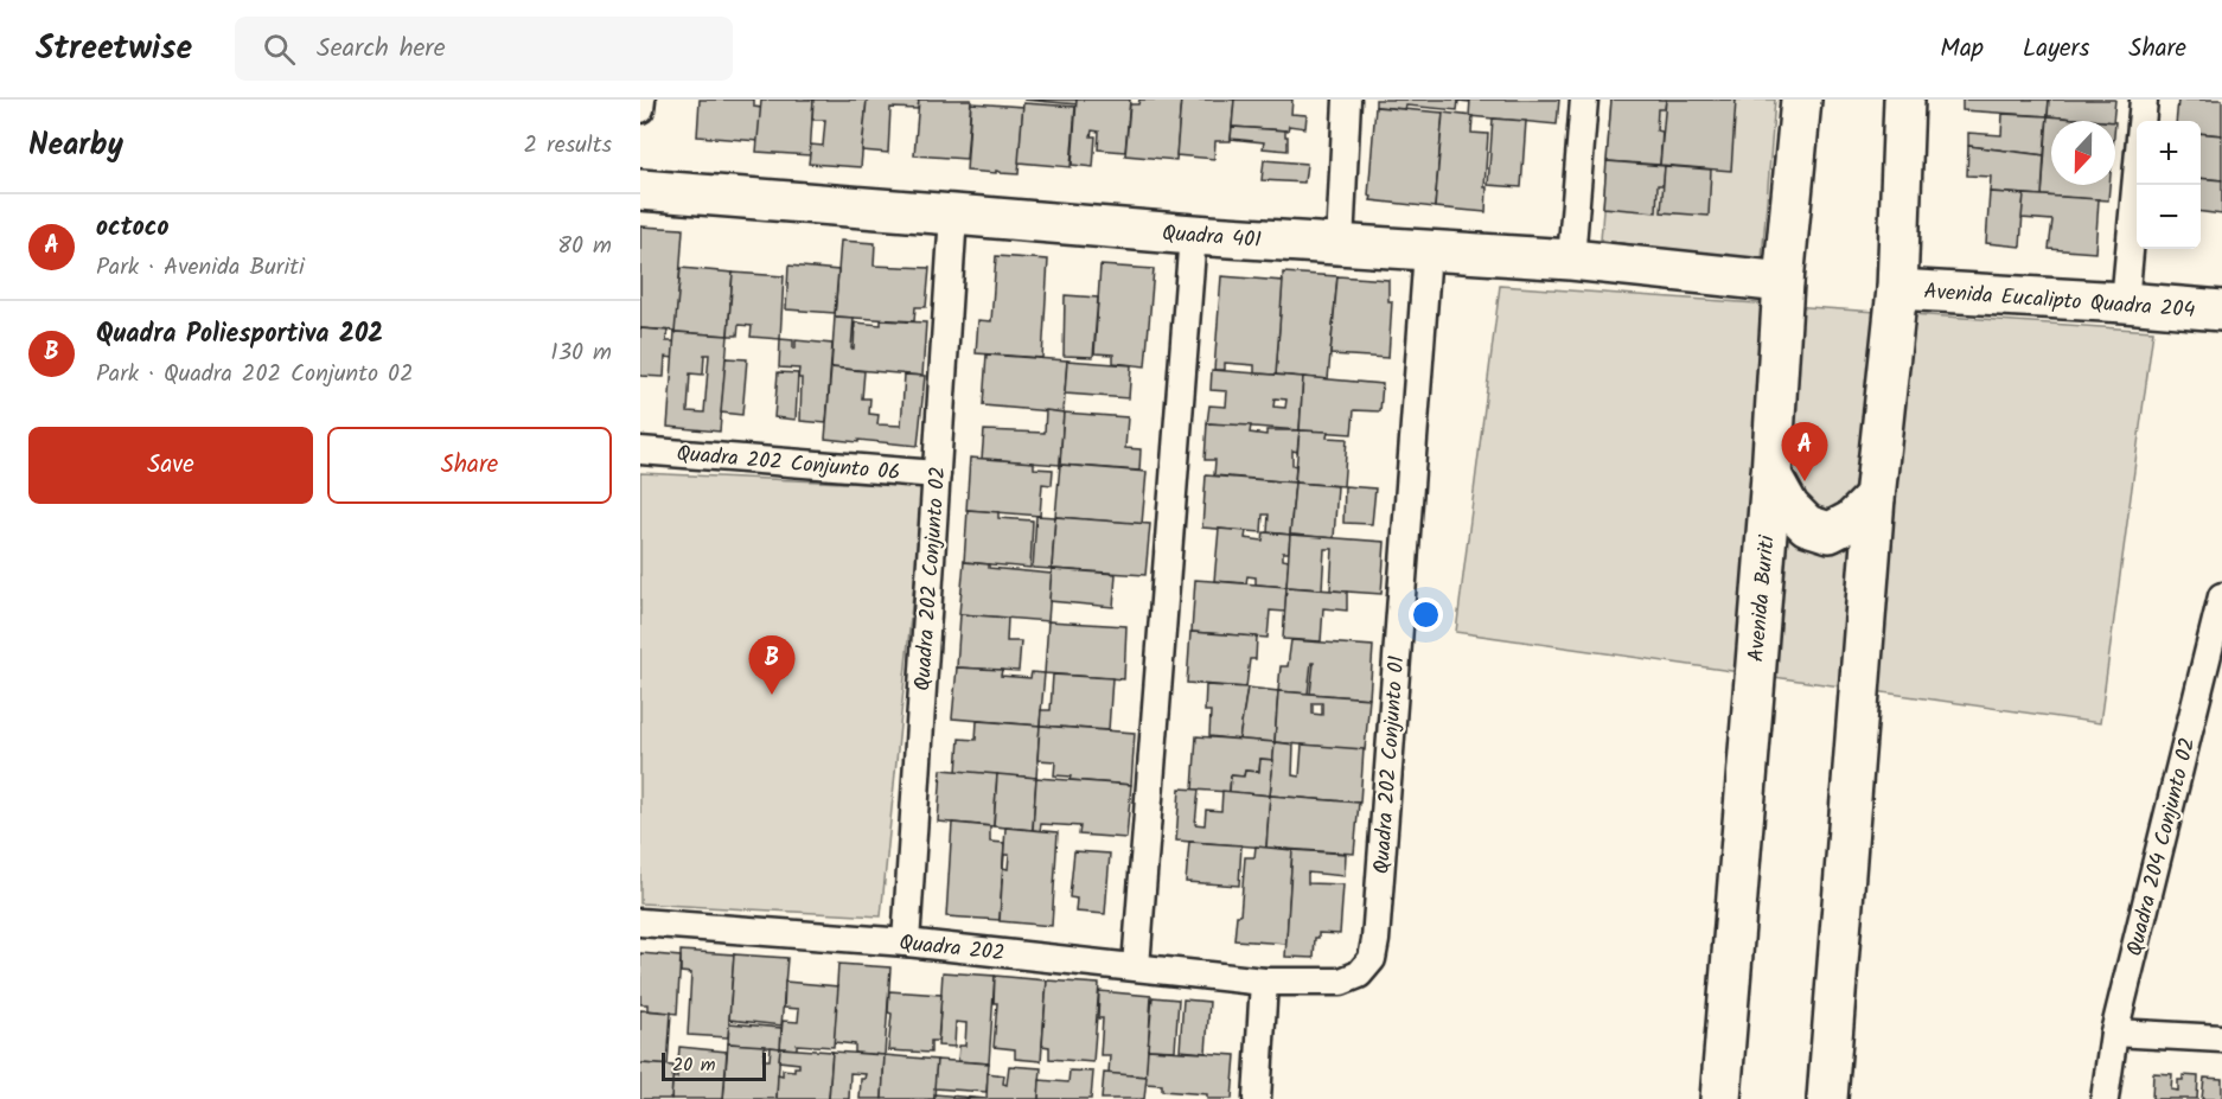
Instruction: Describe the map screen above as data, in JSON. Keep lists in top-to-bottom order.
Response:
{
  "streets": {
    "main road": ["Quadra 401", "Avenida Eucalipto Quadra 204", "Avenida Buriti"],
    "street": [
      "Quadra 202 Conjunto 06",
      "Quadra 202 Conjunto 02",
      "Quadra 202 Conjunto 01",
      "Quadra 204 Conjunto 02",
      "Quadra 202"
    ]
  },
  "crossings": [
    ["Quadra 401", "Quadra 202 Conjunto 02"],
    ["Quadra 401", "Avenida Buriti"],
    ["Quadra 401", "Quadra 202 Conjunto 01"],
    ["Quadra 202 Conjunto 06", "Quadra 202 Conjunto 02"],
    ["Quadra 202 Conjunto 02", "Quadra 202"],
    ["Quadra 202 Conjunto 01", "Quadra 202"]
  ],
  "scale_bar": "20 m",
  "north": "bottom",
  "page": {
    "header": "Streetwise",
    "search": "Search here",
    "nav": ["Map", "Layers", "Share"],
    "heading": ["Nearby", "2 results"],
    "map_buttons": ["+", "−"],
    "list": [
      {
        "mark": "A",
        "name": "octoco",
        "note": "Park · Avenida Buriti",
        "value": "80 m"
      },
      {
        "mark": "B",
        "name": "Quadra Poliesportiva 202",
        "note": "Park · Quadra 202 Conjunto 02",
        "value": "130 m"
      }
    ],
    "buttons": ["Save", "Share"],
    "pins": ["A", "B"],
    "scale": "20 m"
  }
}
